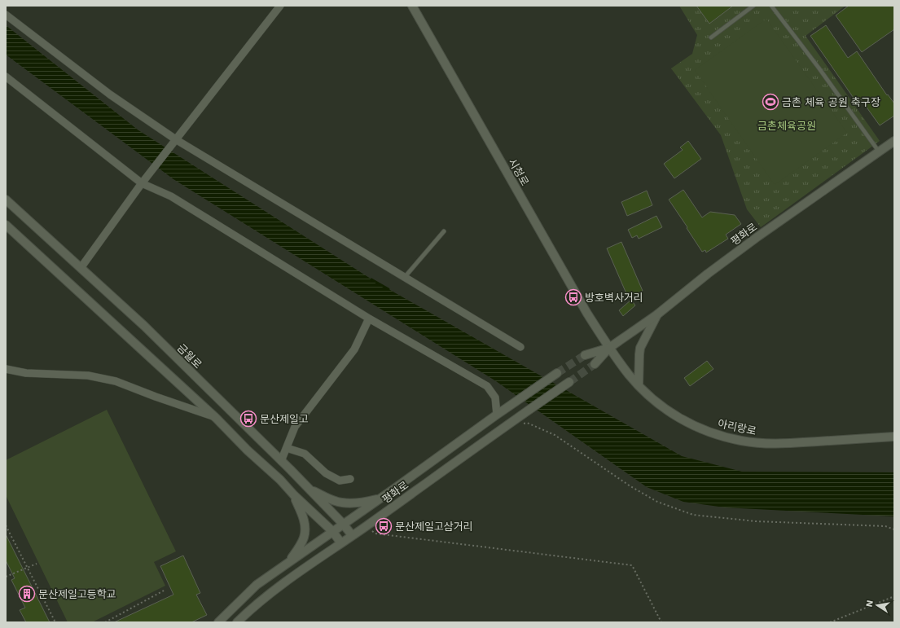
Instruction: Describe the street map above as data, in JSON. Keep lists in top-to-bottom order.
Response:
{
  "streets": {
    "main road": [
      "시청로",
      "평화로",
      "금월로",
      "아리랑로"
    ]
  },
  "crossings": [
    ["시청로", "평화로"],
    ["시청로", "아리랑로"],
    ["평화로", "금월로"],
    ["평화로", "아리랑로"]
  ],
  "parks": ["금촌체육공원"],
  "places": {
    "sports": ["금촌 체육 공원 축구장"],
    "bus stop": ["방호벽사거리", "문산제일고", "문산제일고삼거리"],
    "building": ["문산제일고등학교"]
  },
  "north": "left"
}
